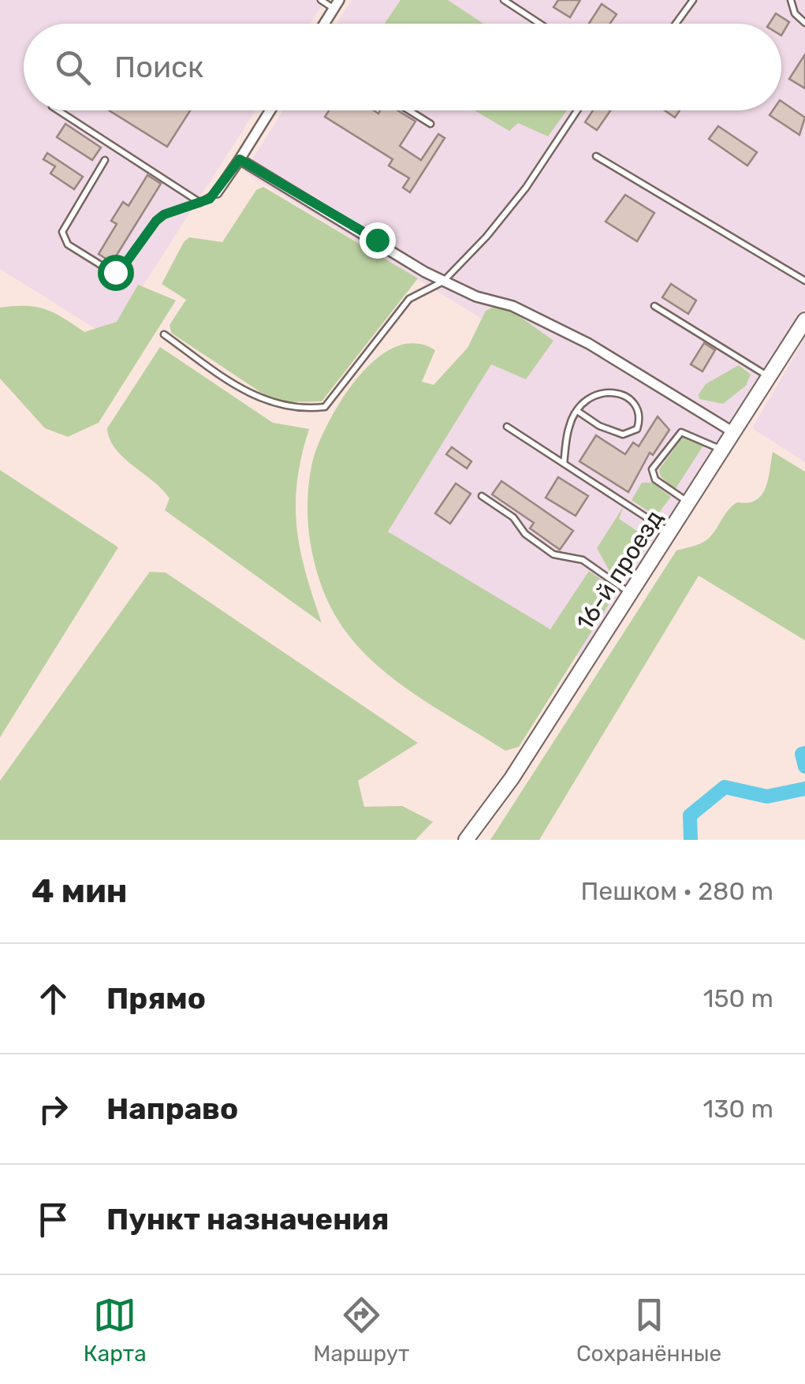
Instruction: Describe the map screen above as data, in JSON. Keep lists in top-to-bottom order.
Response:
{
  "streets": {
    "street": ["16-й проезд"]
  },
  "page": {
    "search": "Поиск",
    "heading": ["4 мин", "Пешком · 280 m"],
    "list": [
      ["Прямо", "150 m"],
      ["Направо", "130 m"],
      "Пункт назначения"
    ],
    "nav": ["Карта", "Маршрут", "Сохранённые"]
  }
}
